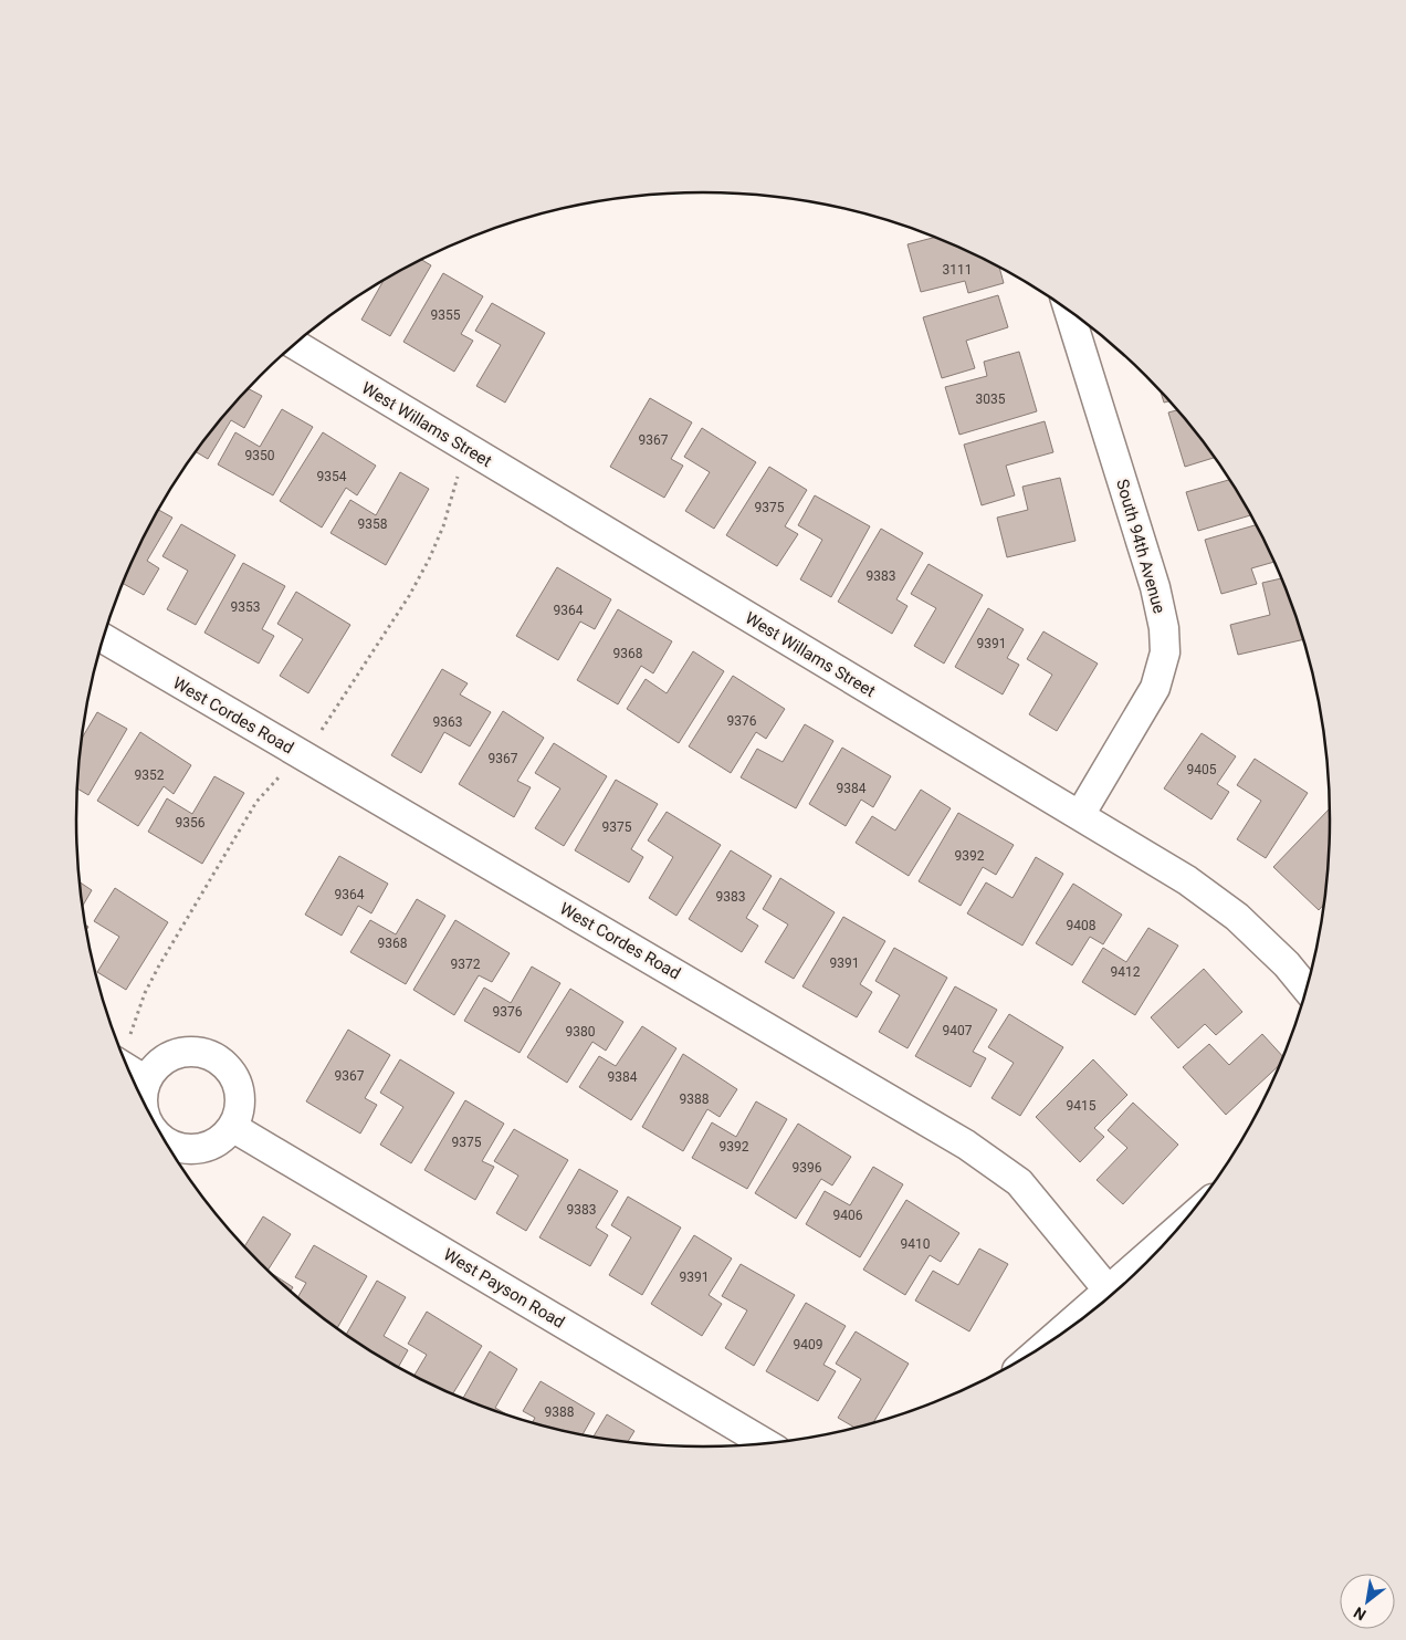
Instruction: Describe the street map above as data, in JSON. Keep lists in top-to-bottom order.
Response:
{
  "streets": {
    "street": [
      "West Willams Street",
      "South 94th Avenue",
      "West Cordes Road",
      "West Payson Road"
    ]
  },
  "crossings": [
    ["West Willams Street", "South 94th Avenue"]
  ],
  "house_numbers": [
    "3111",
    "9355",
    "3035",
    "9367",
    "9350",
    "9354",
    "9375",
    "9358",
    "9383",
    "9353",
    "9364",
    "9391",
    "9368",
    "9376",
    "9363",
    "9367",
    "9405",
    "9352",
    "9384",
    "9356",
    "9375",
    "9392",
    "9364",
    "9383",
    "9408",
    "9368",
    "9391",
    "9372",
    "9412",
    "9376",
    "9407",
    "9380",
    "9367",
    "9384",
    "9388",
    "9415",
    "9375",
    "9392",
    "9396",
    "9383",
    "9406",
    "9410",
    "9391",
    "9409",
    "9388"
  ],
  "north": "bottom left"
}
